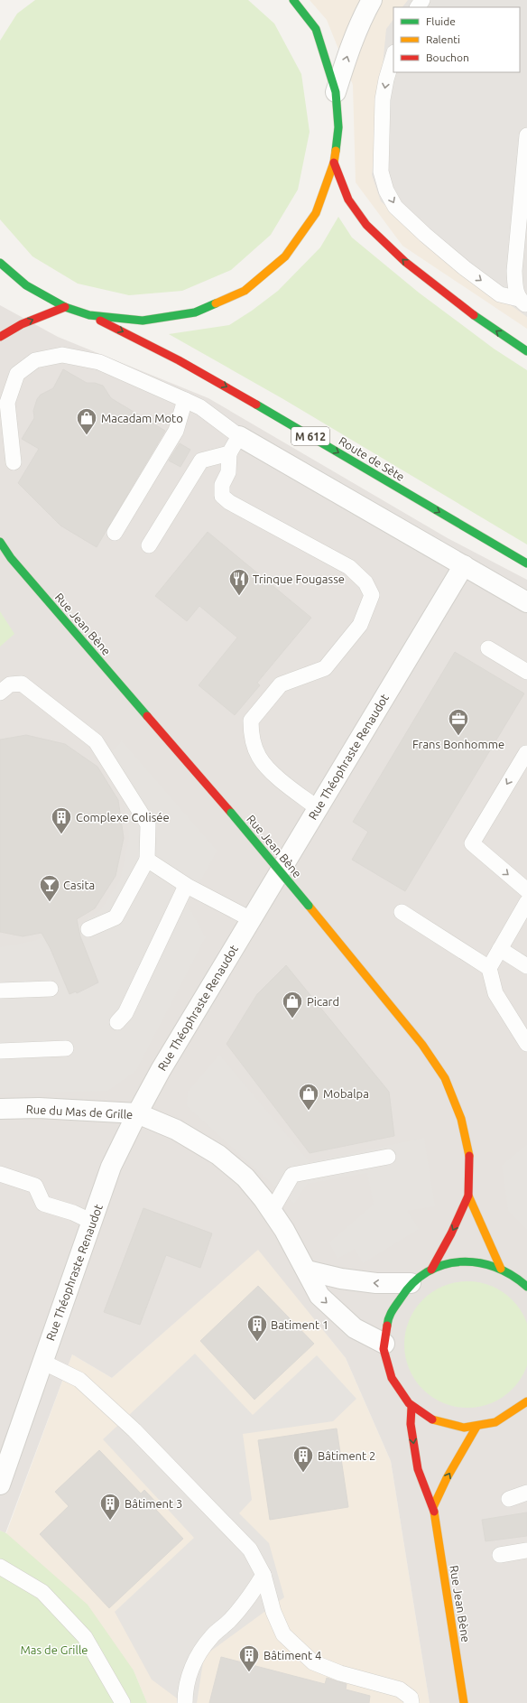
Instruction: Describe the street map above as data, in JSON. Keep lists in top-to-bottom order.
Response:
{
  "streets": {
    "main road": ["M 612", "Route de Sète", "Rue Jean Bène"],
    "street": ["Rue Théophraste Renaudot", "Rue du Mas de Grille"]
  },
  "crossings": [
    ["Rue Théophraste Renaudot", "Rue du Mas de Grille"]
  ],
  "one_way": ["Route de Sète"],
  "parks": ["Mas de Grille"],
  "places": {
    "shop": ["Macadam Moto", "Picard", "Mobalpa"],
    "restaurant": ["Trinque Fougasse"],
    "office": ["Frans Bonhomme"],
    "building": [
      "Complexe Colisée",
      "Batiment 1",
      "Bâtiment 2",
      "Bâtiment 3",
      "Bâtiment 4"
    ],
    "bar": ["Casita"]
  },
  "legend": ["Fluide", "Ralenti", "Bouchon"]
}
